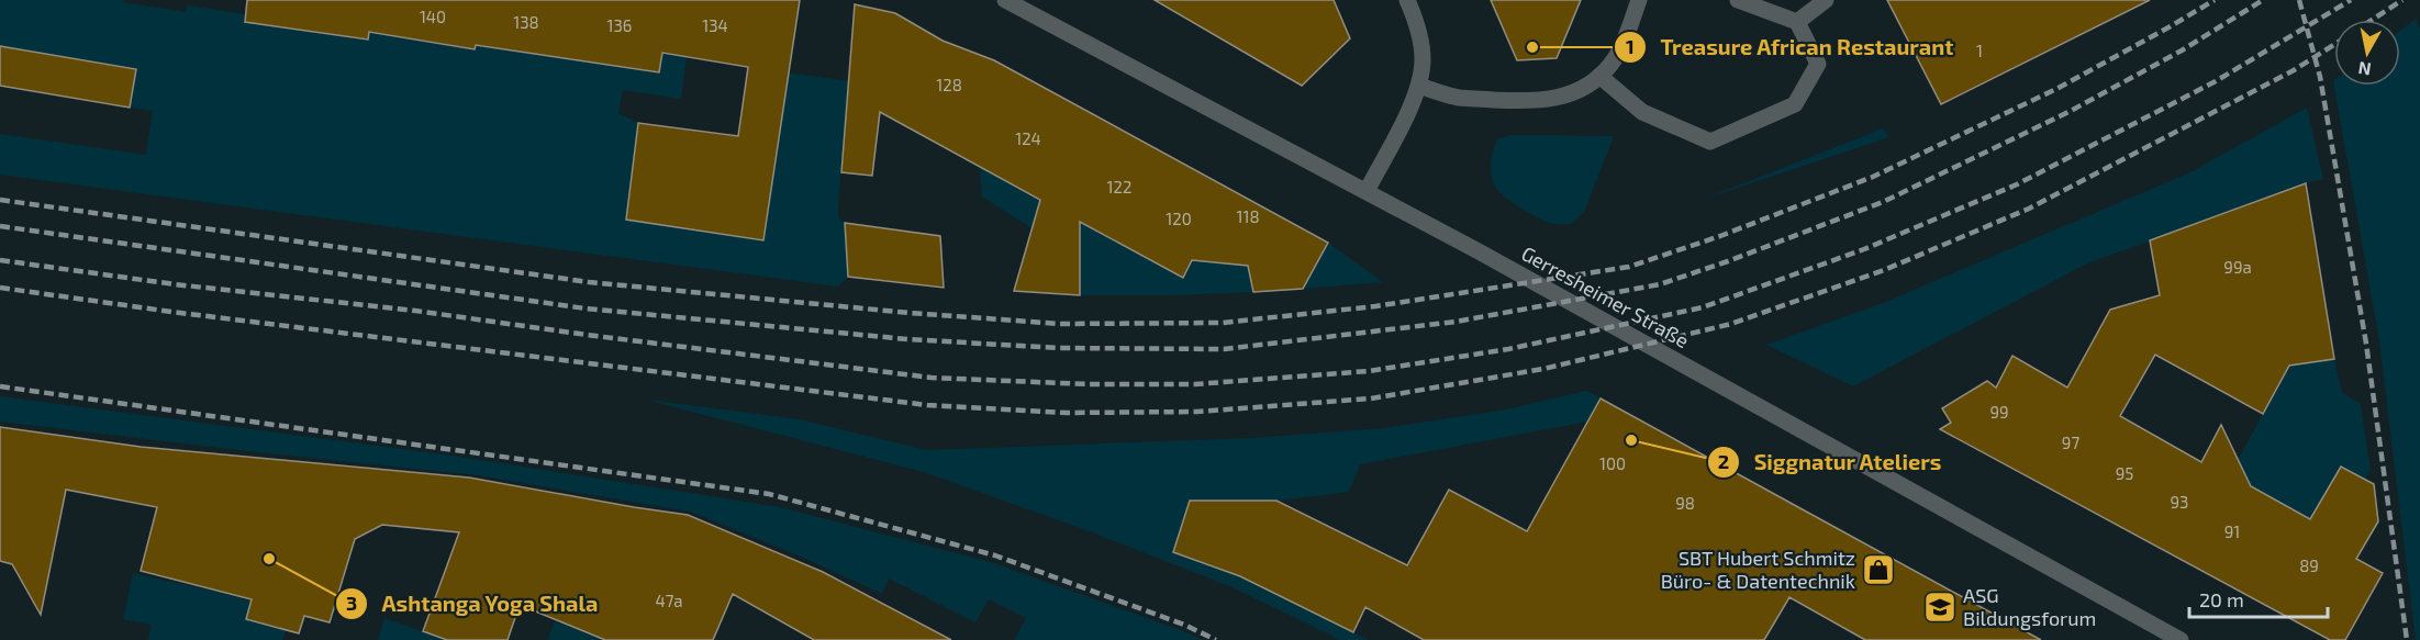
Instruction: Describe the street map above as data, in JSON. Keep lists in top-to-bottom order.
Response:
{
  "streets": {
    "street": ["Gerresheimer Straße"]
  },
  "places": {
    "other": ["Treasure African Restaurant", "Siggnatur Ateliers", "Ashtanga Yoga Shala"],
    "shop": ["SBT Hubert Schmitz Büro- & Datentechnik"],
    "school or university": ["ASG Bildungsforum"]
  },
  "house_numbers": [
    "140",
    "138",
    "136",
    "134",
    "1",
    "128",
    "124",
    "122",
    "118",
    "120",
    "99a",
    "99",
    "97",
    "100",
    "95",
    "93",
    "98",
    "91",
    "89",
    "47a"
  ],
  "scale_bar": "20 m",
  "north": "bottom"
}
